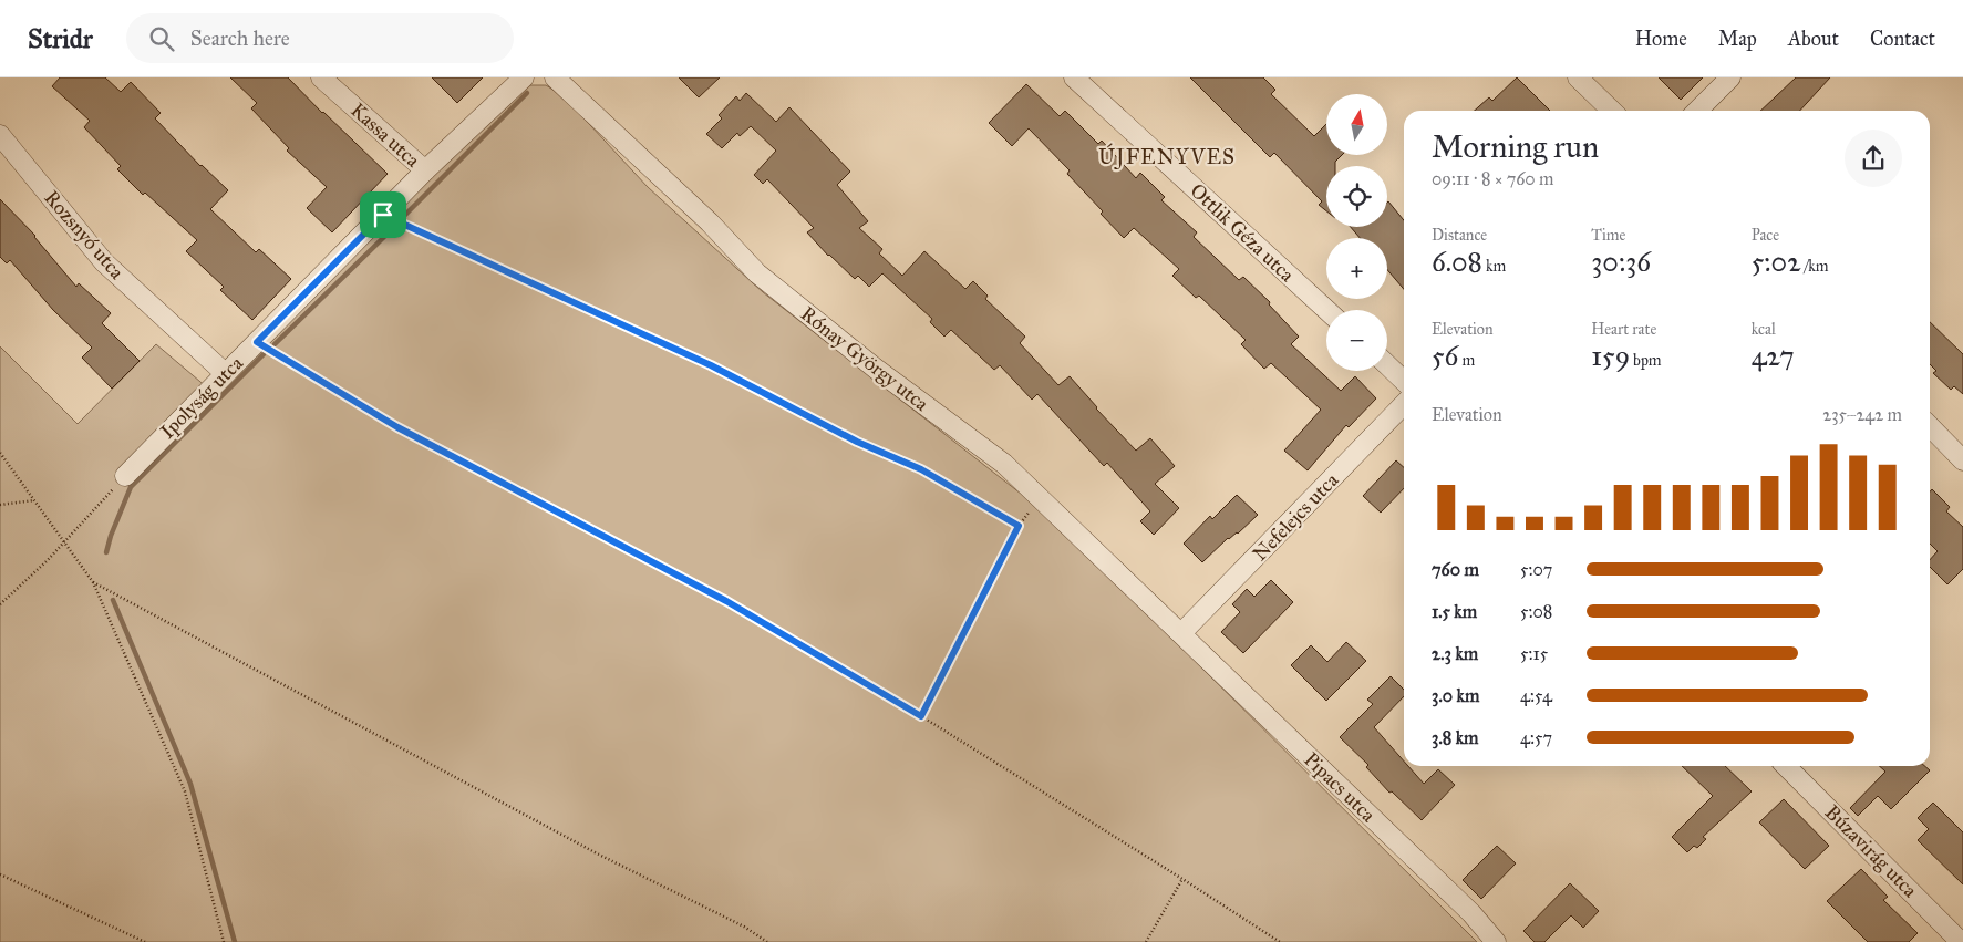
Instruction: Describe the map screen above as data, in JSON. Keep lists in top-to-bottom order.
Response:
{
  "streets": {
    "street": [
      "Kassa utca",
      "Ottlik Géza utca",
      "Rozsnyó utca",
      "Rónay György utca",
      "Ipolyság utca",
      "Nefelejcs utca",
      "Pipacs utca",
      "Búzavirág utca"
    ]
  },
  "crossings": [
    ["Kassa utca", "Ipolyság utca"],
    ["Rozsnyó utca", "Ipolyság utca"],
    ["Rónay György utca", "Nefelejcs utca"],
    ["Rónay György utca", "Pipacs utca"],
    ["Nefelejcs utca", "Pipacs utca"]
  ],
  "districts": ["ÚJFENYVES"],
  "north": "top",
  "page": {
    "header": "Stridr",
    "search": "Search here",
    "nav": [
      "Home",
      "Map",
      "About",
      "Contact"
    ],
    "map_buttons": ["+", "−"],
    "heading": ["Morning run", "09:11 · 8 × 760 m"],
    "stats": [
      ["Distance", "6.08 km"],
      ["Time", "30:36"],
      ["Pace", "5:02 /km"],
      ["Elevation", "56 m"],
      ["Heart rate", "159 bpm"],
      ["kcal", "427"]
    ],
    "chart": ["Elevation", "235–242 m"],
    "list": [
      {
        "name": "760 m",
        "note": "5:07"
      },
      {
        "name": "1.5 km",
        "note": "5:08"
      },
      {
        "name": "2.3 km",
        "note": "5:15"
      },
      {
        "name": "3.0 km",
        "note": "4:54"
      },
      {
        "name": "3.8 km",
        "note": "4:57"
      }
    ]
  }
}
